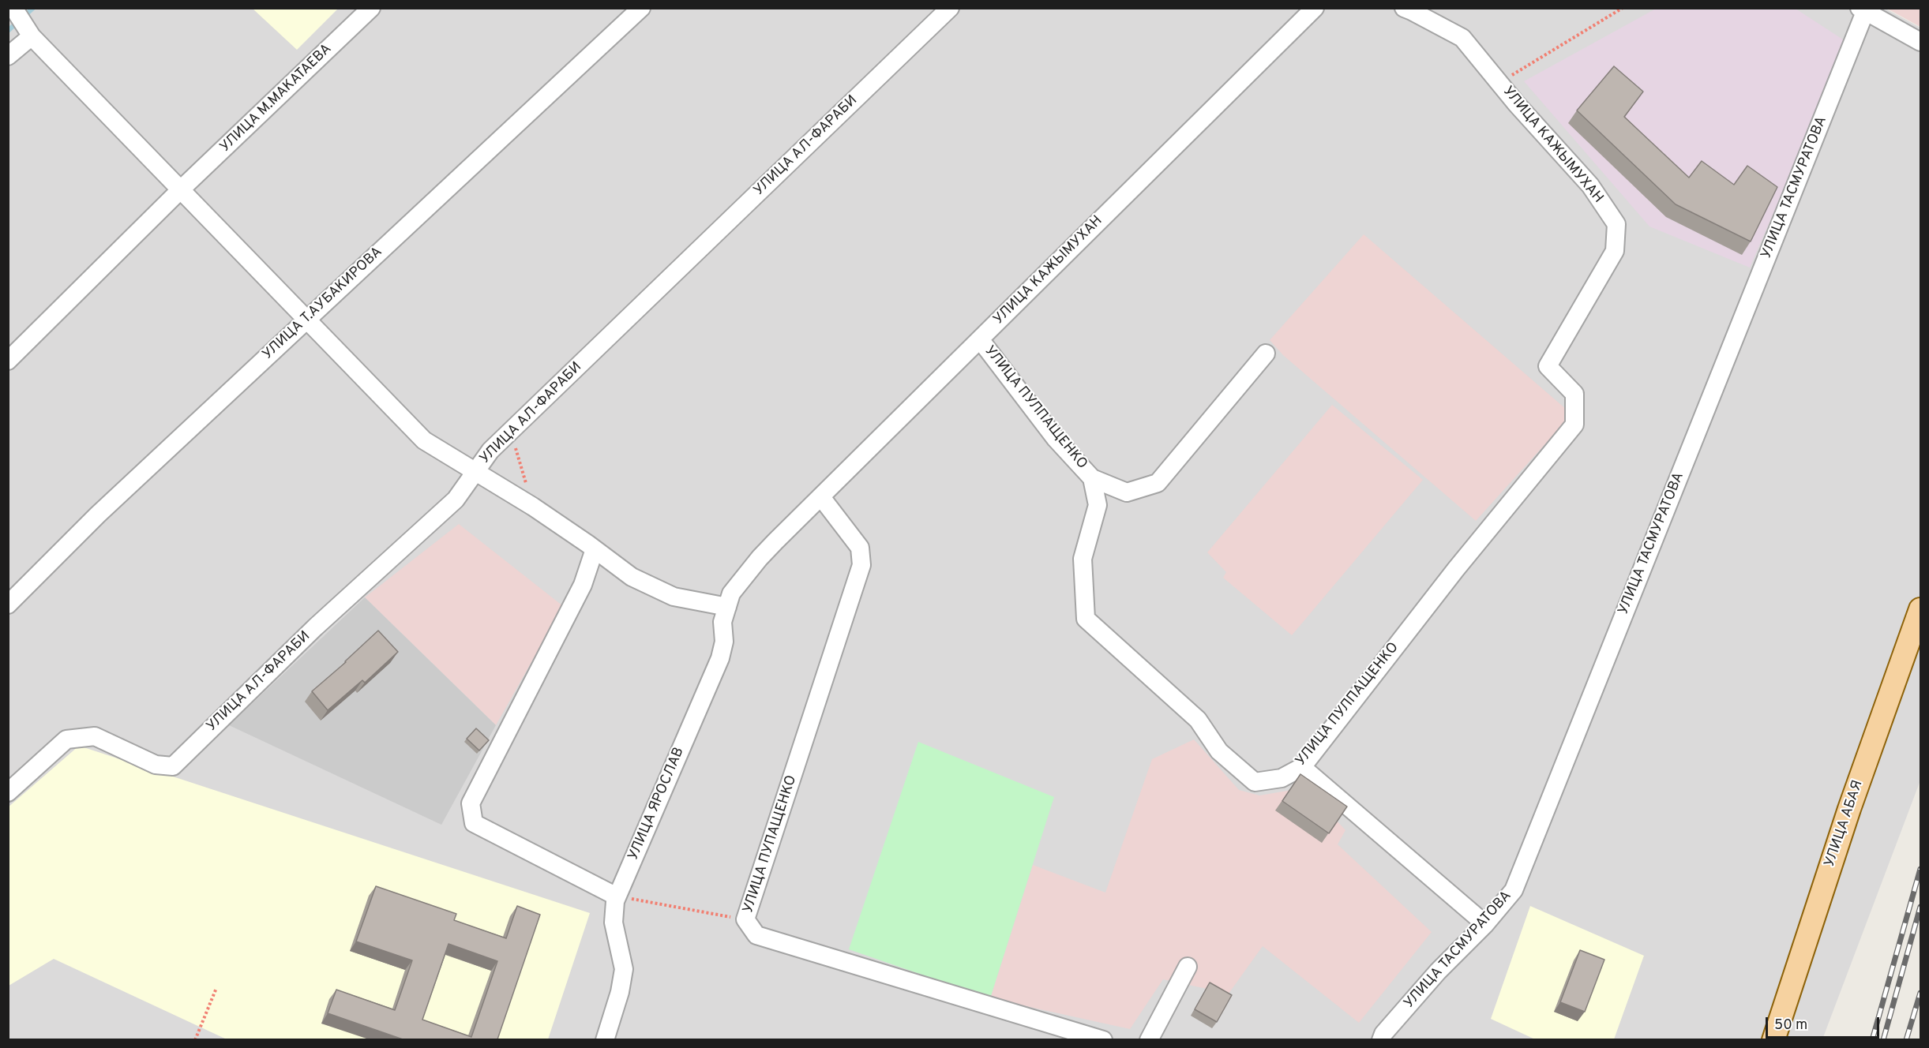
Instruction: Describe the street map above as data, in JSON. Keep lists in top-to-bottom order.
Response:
{
  "streets": {
    "main road": ["УЛИЦА АБАЯ"],
    "street": [
      "УЛИЦА М.МАКАТАЕВА",
      "УЛИЦА КАЖЫМУХАН",
      "УЛИЦА АЛ-ФАРАБИ",
      "УЛИЦА ТАСМУРАТОВА",
      "УЛИЦА Т.АУБАКИРОВА",
      "УЛИЦА ПУЛПАЩЕНКО",
      "УЛИЦА ЯРОСЛАВ",
      "УЛИЦА ПУПАЩЕНКО"
    ]
  },
  "crossings": [
    ["УЛИЦА КАЖЫМУХАН", "УЛИЦА ПУЛПАЩЕНКО"],
    ["УЛИЦА КАЖЫМУХАН", "УЛИЦА ЯРОСЛАВ"],
    ["УЛИЦА КАЖЫМУХАН", "УЛИЦА ПУПАЩЕНКО"]
  ],
  "scale_bar": "50 m"
}
